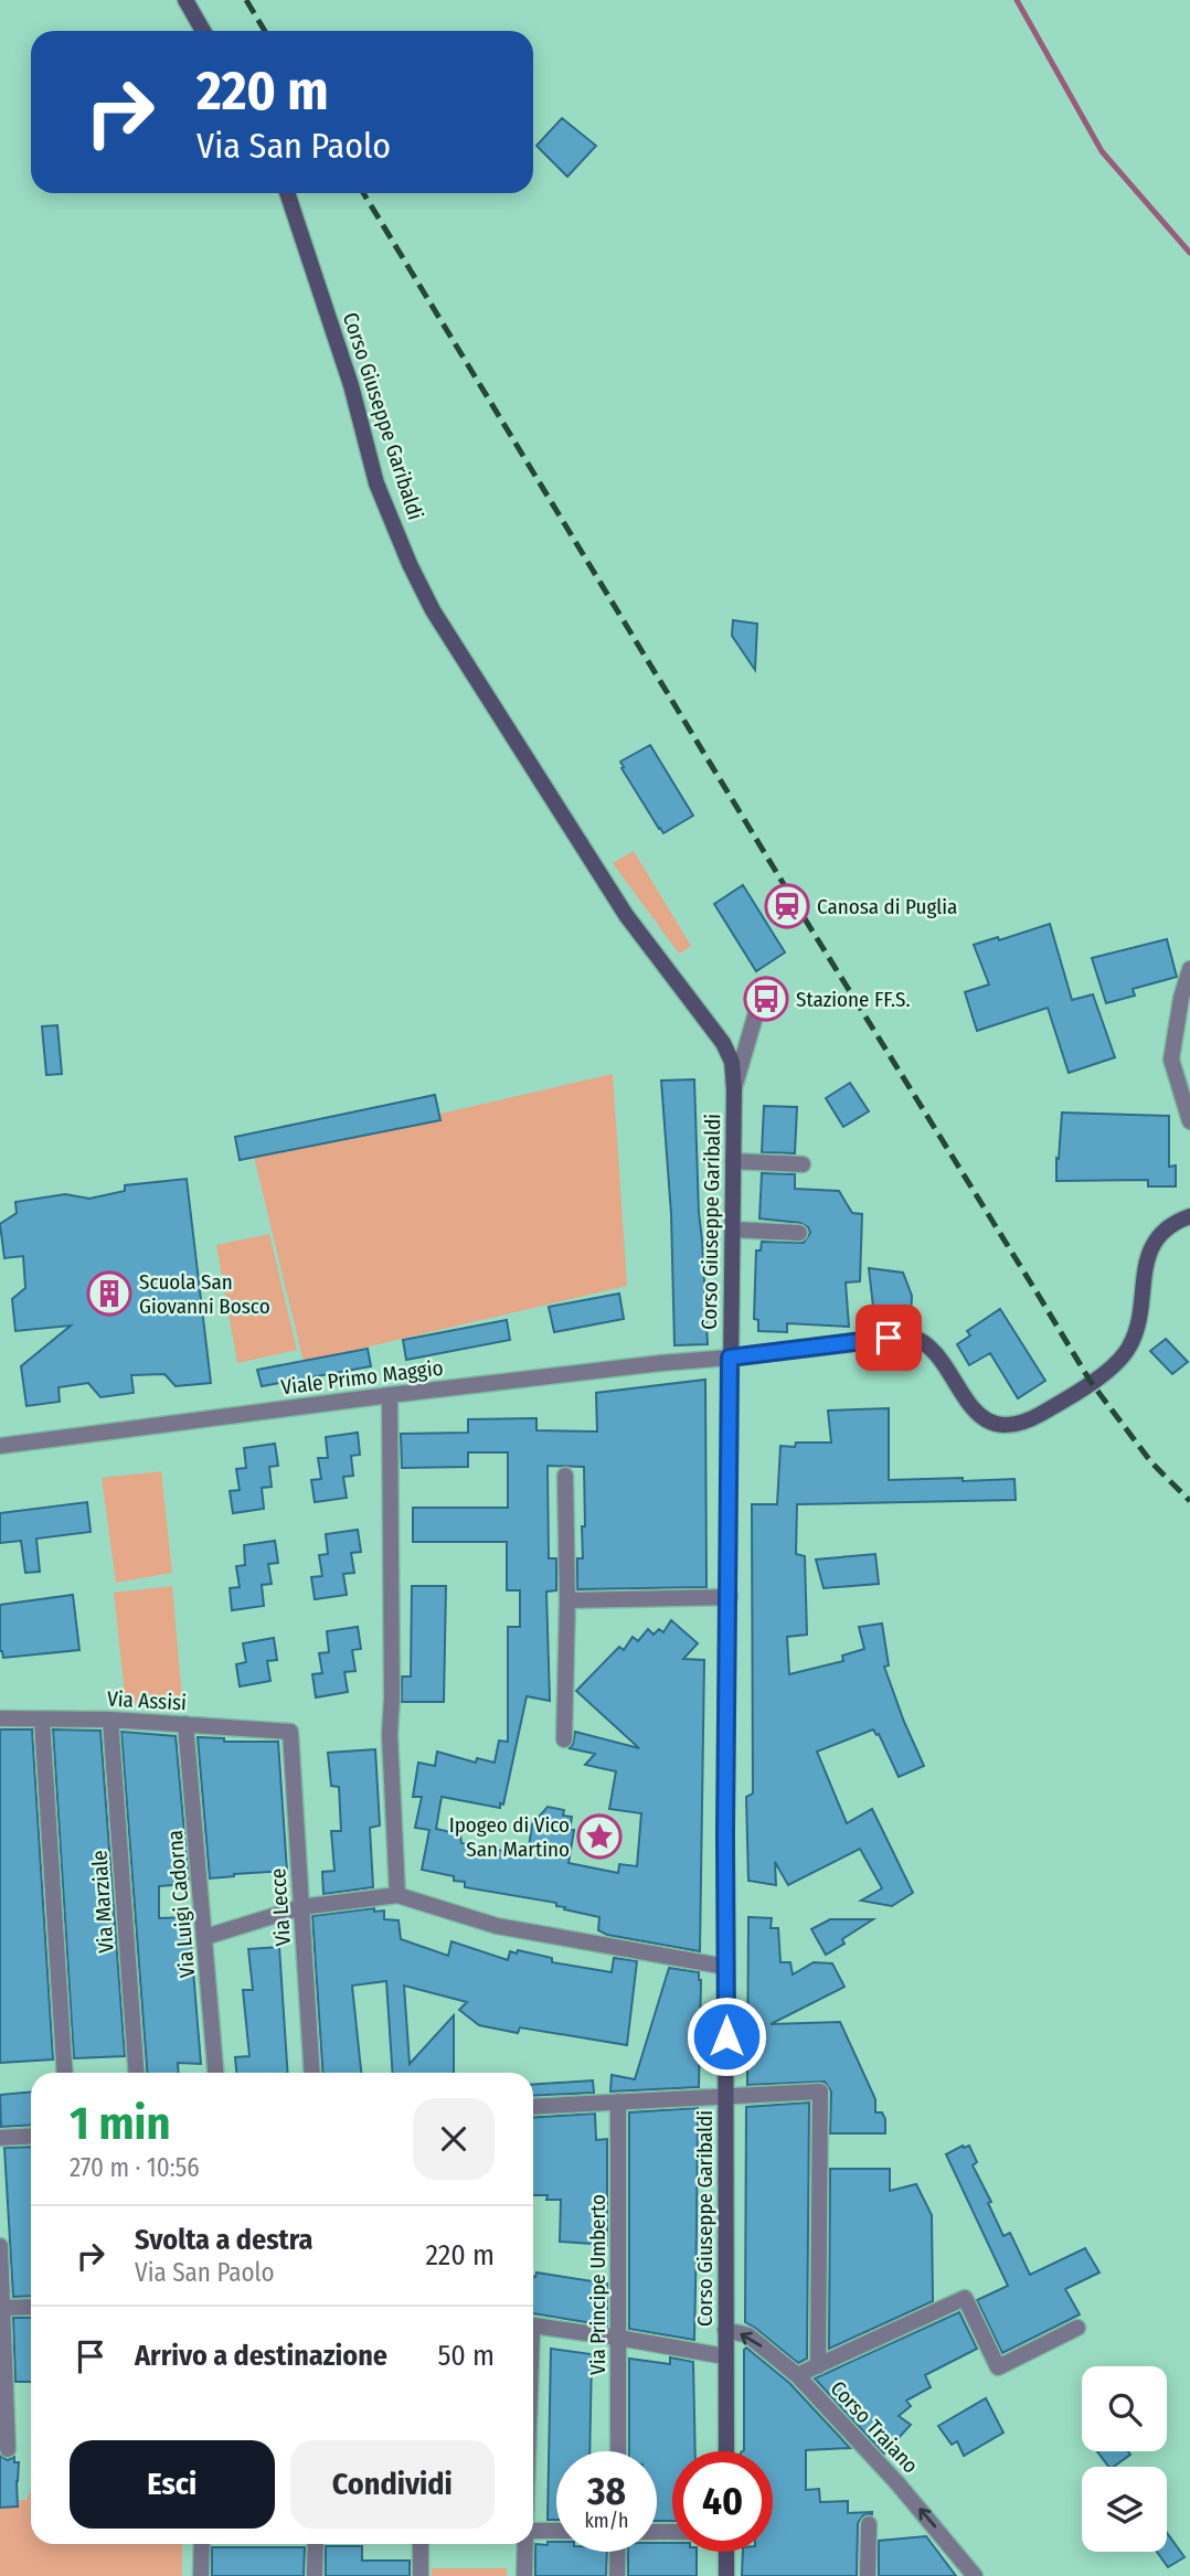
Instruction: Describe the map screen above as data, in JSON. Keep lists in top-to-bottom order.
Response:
{
  "streets": {
    "street": [
      "Corso Giuseppe Garibaldi",
      "Viale Primo Maggio",
      "Via Assisi",
      "Via Marziale",
      "Via Luigi Cadorna",
      "Via Lecce",
      "Via Principe Umberto",
      "Corso Traiano"
    ]
  },
  "crossings": [
    ["Corso Giuseppe Garibaldi", "Viale Primo Maggio"],
    ["Corso Giuseppe Garibaldi", "Corso Traiano"],
    ["Via Assisi", "Via Marziale"],
    ["Via Assisi", "Via Luigi Cadorna"],
    ["Via Assisi", "Via Lecce"]
  ],
  "one_way": ["Corso Traiano"],
  "places": {
    "station": ["Canosa di Puglia"],
    "bus stop": ["Stazione FF.S."],
    "building": ["Scuola San Giovanni Bosco"],
    "place": ["Ipogeo di Vico San Martino"]
  },
  "page": {
    "turn": ["220 m", "Via San Paolo"],
    "heading": ["1 min", "270 m · 10:56"],
    "list": [
      {
        "name": "Svolta a destra",
        "note": "Via San Paolo",
        "value": "220 m"
      },
      {
        "name": "Arrivo a destinazione",
        "value": "50 m"
      }
    ],
    "buttons": ["Esci", "Condividi"],
    "speed": "38 km/h",
    "limit": "40"
  }
}
